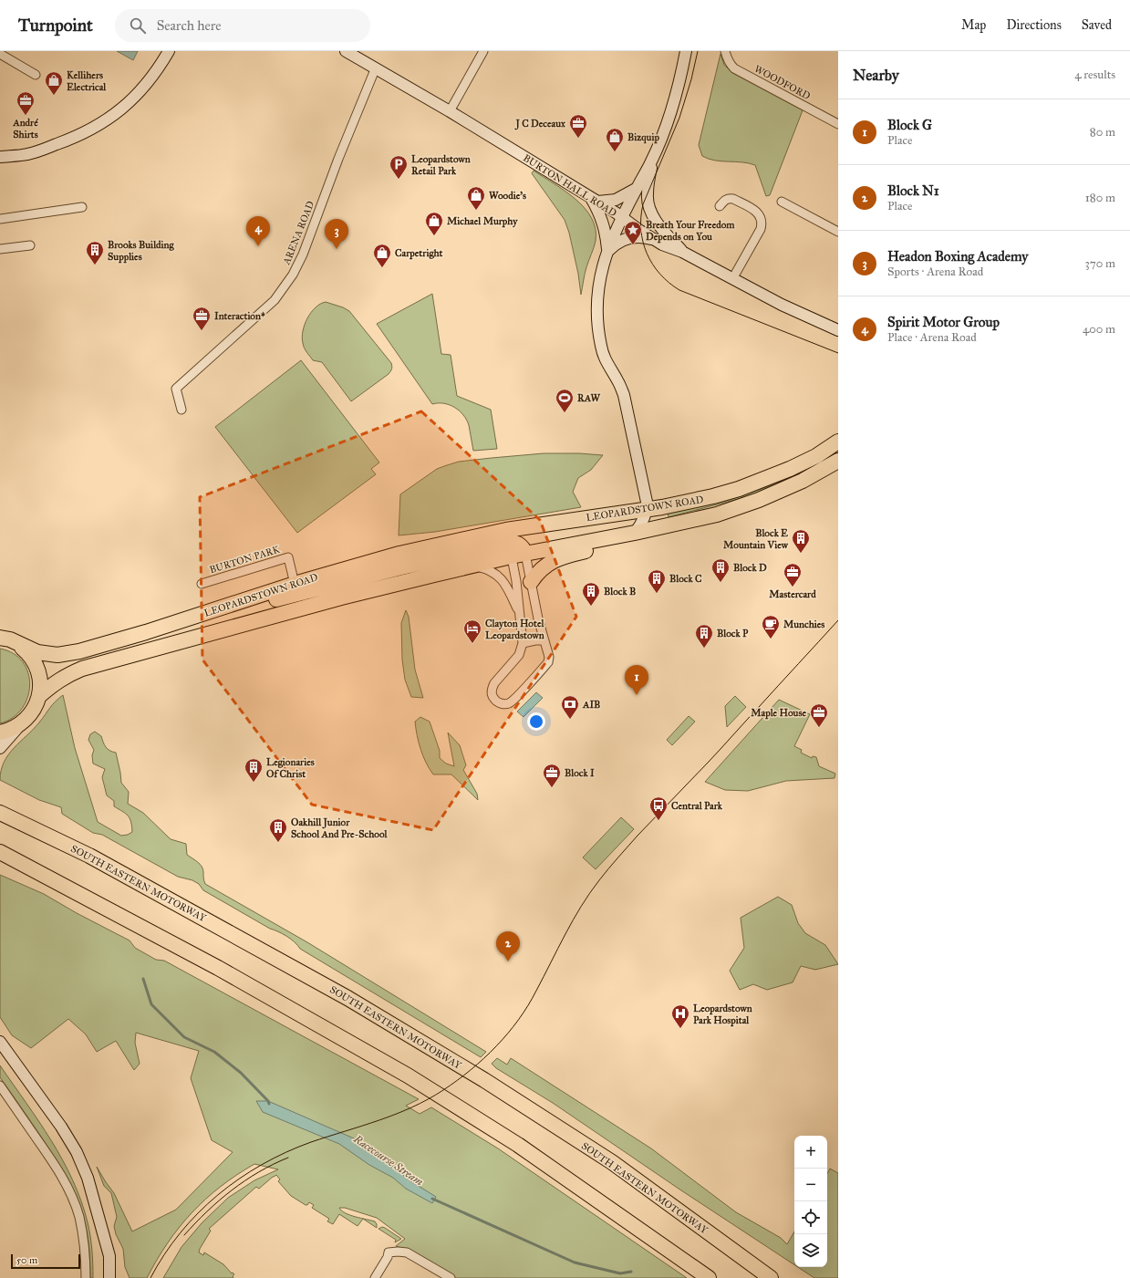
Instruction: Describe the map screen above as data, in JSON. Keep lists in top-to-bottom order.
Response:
{
  "streets": {
    "highway": ["LEOPARDSTOWN ROAD", "SOUTH EASTERN MOTORWAY"],
    "street": [
      "WOODFORD",
      "BURTON HALL ROAD",
      "ARENA ROAD",
      "BURTON PARK"
    ]
  },
  "crossings": [
    ["BURTON HALL ROAD", "ARENA ROAD"],
    ["LEOPARDSTOWN ROAD", "BURTON PARK"]
  ],
  "water": ["Racecourse Stream"],
  "places": {
    "shop": [
      "Kellihers Electrical",
      "Bizquip",
      "Woodie's",
      "Michael Murphy",
      "Carpetright"
    ],
    "office": [
      "André Shirts",
      "J C Deceaux",
      "Interaction*",
      "Mastercard",
      "Maple House",
      "Block I"
    ],
    "parking": ["Leopardstown Retail Park"],
    "place": ["Breath Your Freedom Depends on You"],
    "building": [
      "Brooks Building Supplies",
      "Block E Mountain View",
      "Block D",
      "Block C",
      "Block B",
      "Block P",
      "Legionaries Of Christ",
      "Oakhill Junior School And Pre-School"
    ],
    "sports": ["RAW"],
    "cafe": ["Munchies"],
    "hotel": ["Clayton Hotel Leopardstown"],
    "bank": ["AIB"],
    "bus stop": ["Central Park"],
    "hospital": ["Leopardstown Park Hospital"]
  },
  "scale_bar": "50 m",
  "page": {
    "header": "Turnpoint",
    "search": "Search here",
    "nav": ["Map", "Directions", "Saved"],
    "heading": ["Nearby", "4 results"],
    "list": [
      {
        "mark": "1",
        "name": "Block G",
        "note": "Place",
        "value": "80 m"
      },
      {
        "mark": "2",
        "name": "Block N1",
        "note": "Place",
        "value": "180 m"
      },
      {
        "mark": "3",
        "name": "Headon Boxing Academy",
        "note": "Sports · Arena Road",
        "value": "370 m"
      },
      {
        "mark": "4",
        "name": "Spirit Motor Group",
        "note": "Place · Arena Road",
        "value": "400 m"
      }
    ],
    "pins": [
      "4",
      "3",
      "1",
      "2"
    ],
    "map_buttons": ["+", "−"],
    "scale": "50 m"
  }
}
